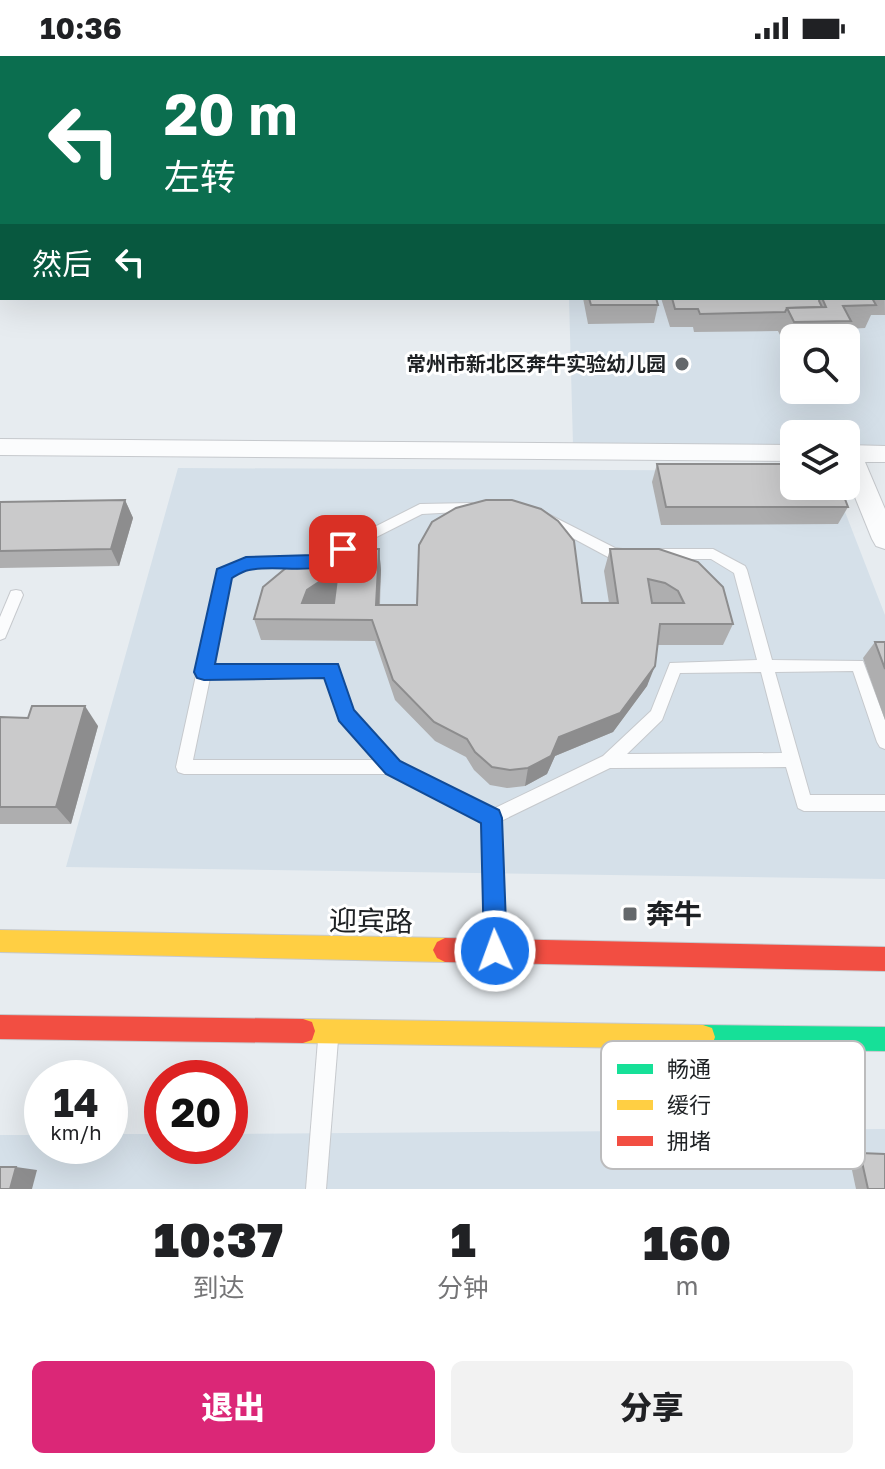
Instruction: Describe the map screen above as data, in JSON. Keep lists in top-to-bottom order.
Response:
{
  "streets": {
    "street": ["迎宾路"]
  },
  "places": {
    "other": ["常州市新北区奔牛实验幼儿园"],
    "transit": ["奔牛"]
  },
  "legend": ["畅通", "缓行", "拥堵"],
  "page": {
    "status": "10:36",
    "turn": ["20 m", "左转"],
    "then": "然后",
    "speed": "14 km/h",
    "limit": "20",
    "eta": [
      "10:37",
      "到达",
      "1",
      "分钟",
      "160",
      "m"
    ],
    "buttons": ["退出", "分享"]
  }
}
